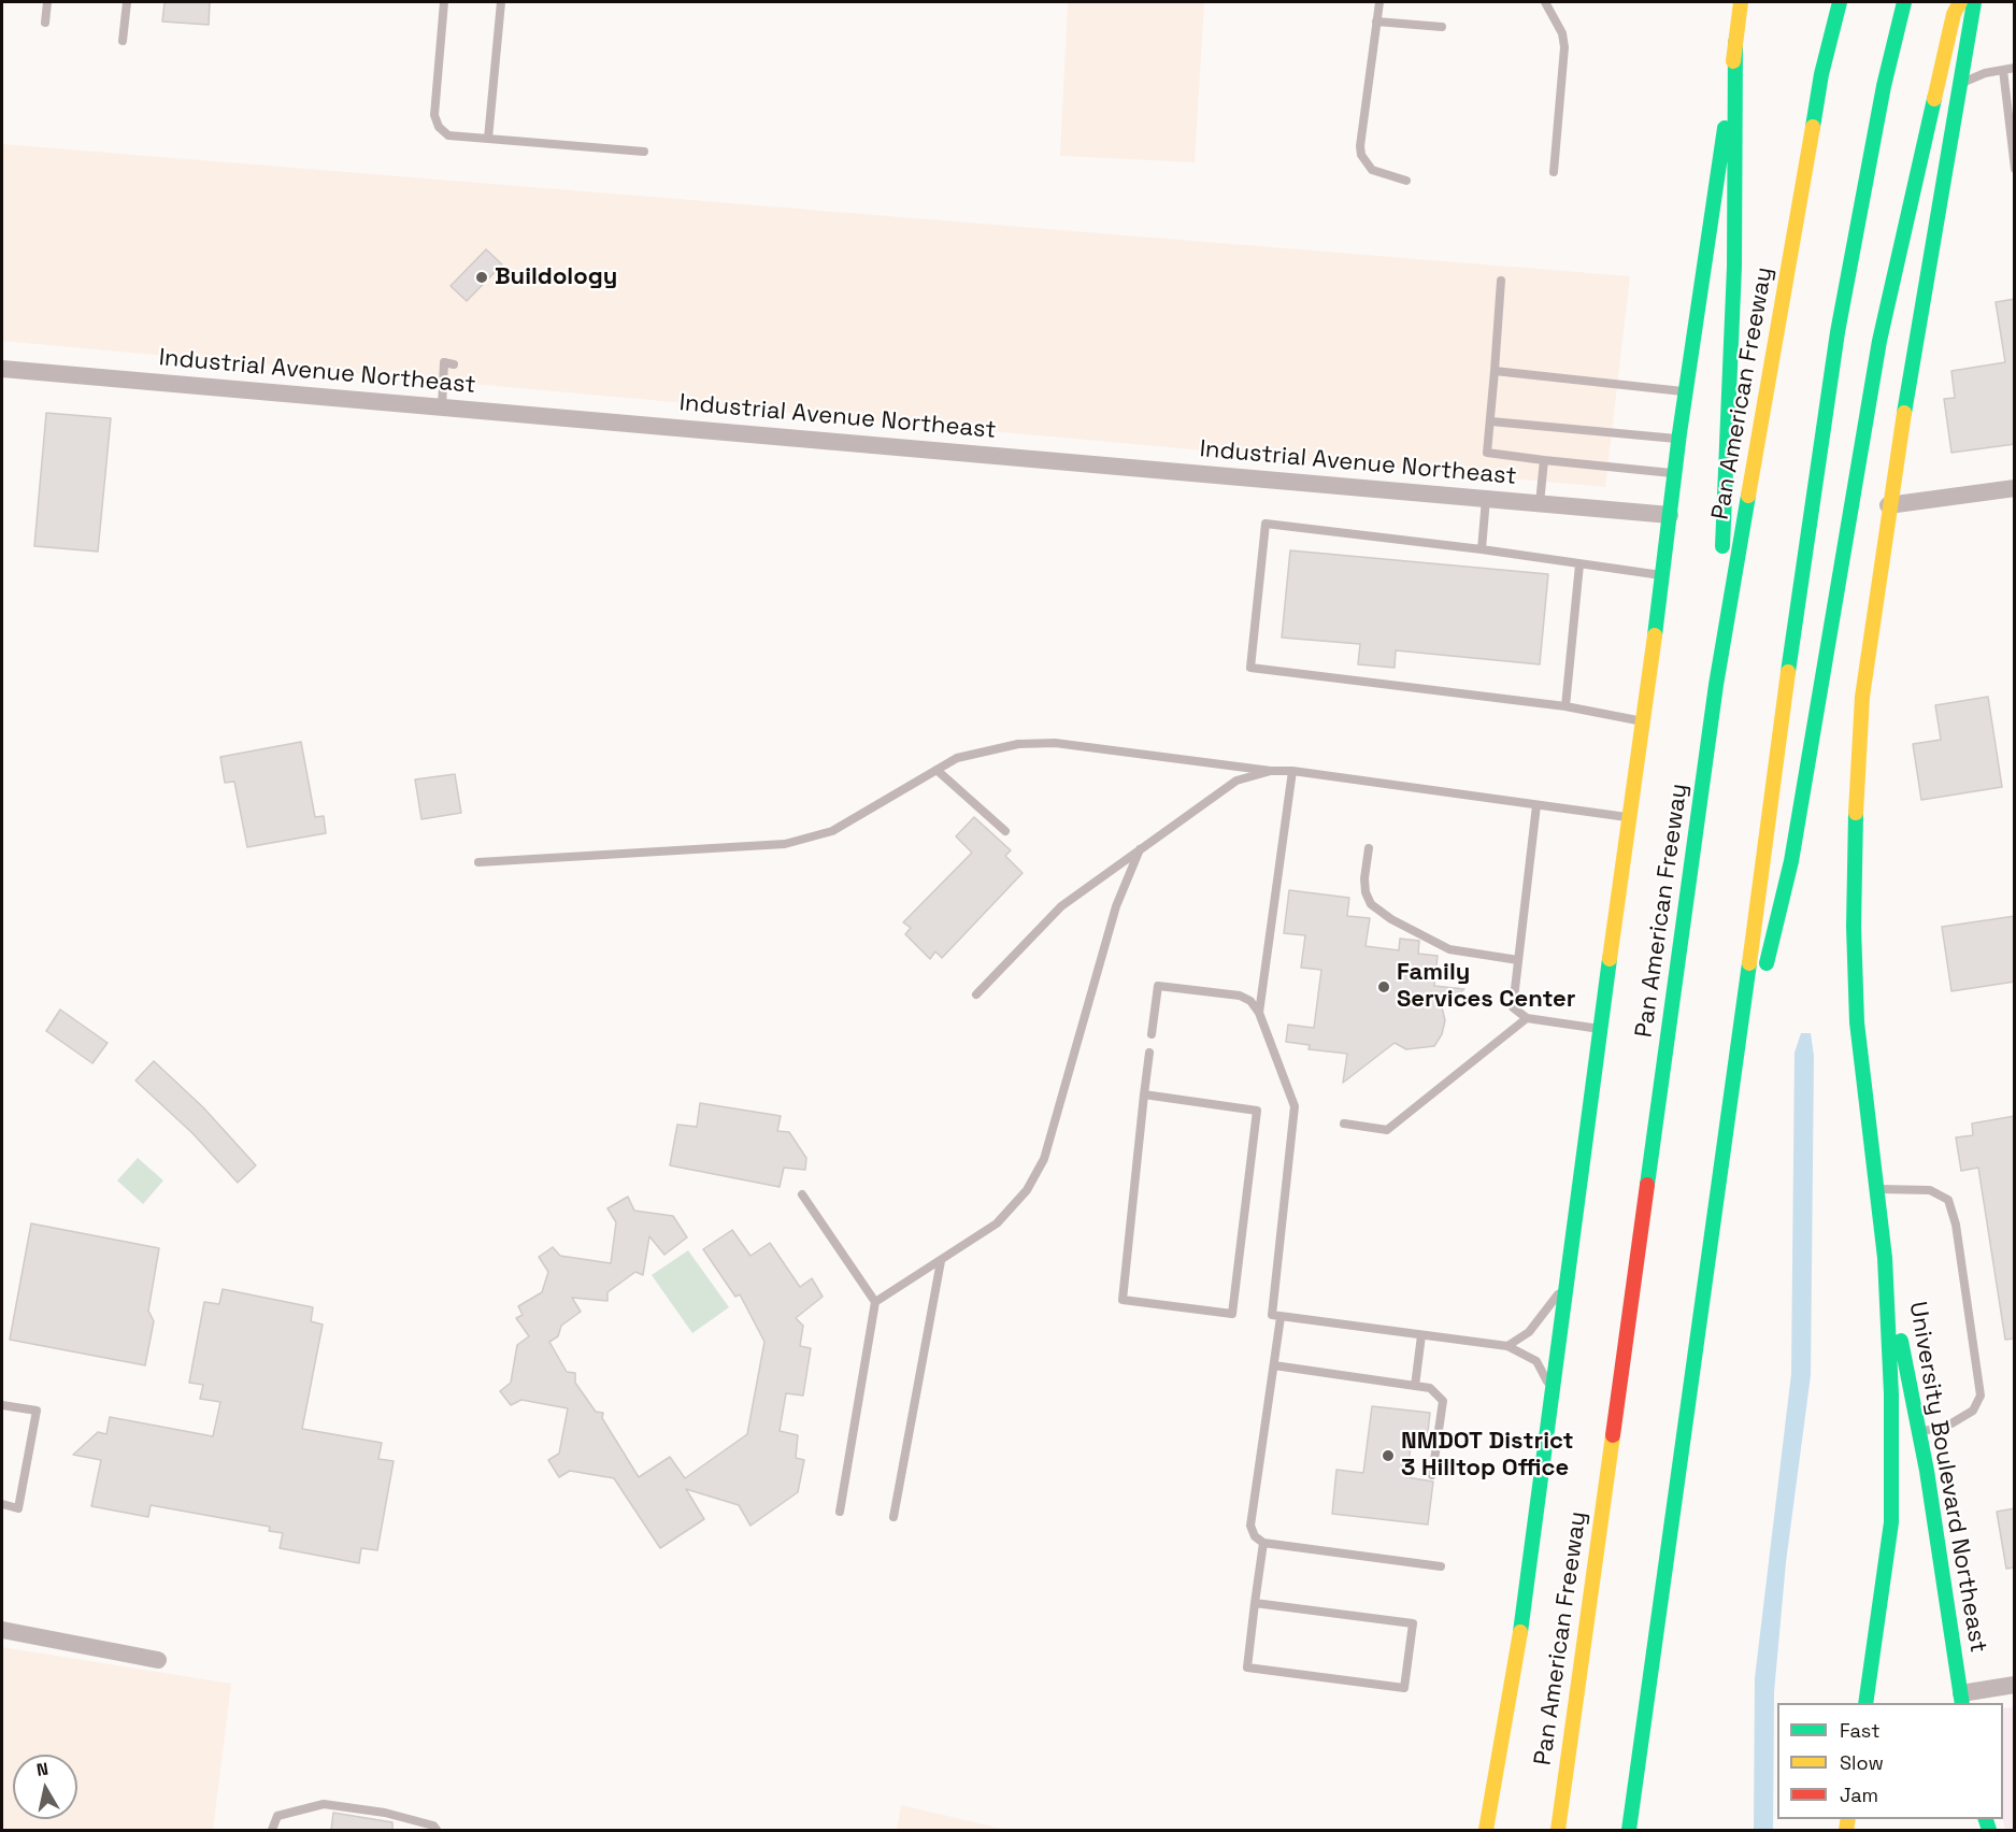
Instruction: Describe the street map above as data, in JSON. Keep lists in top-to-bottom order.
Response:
{
  "streets": {
    "main road": ["Pan American Freeway", "University Boulevard Northeast"],
    "street": ["Industrial Avenue Northeast"]
  },
  "places": ["Buildology", "Family Services Center", "NMDOT District 3 Hilltop Office"],
  "legend": ["Fast", "Slow", "Jam"],
  "north": "top"
}
